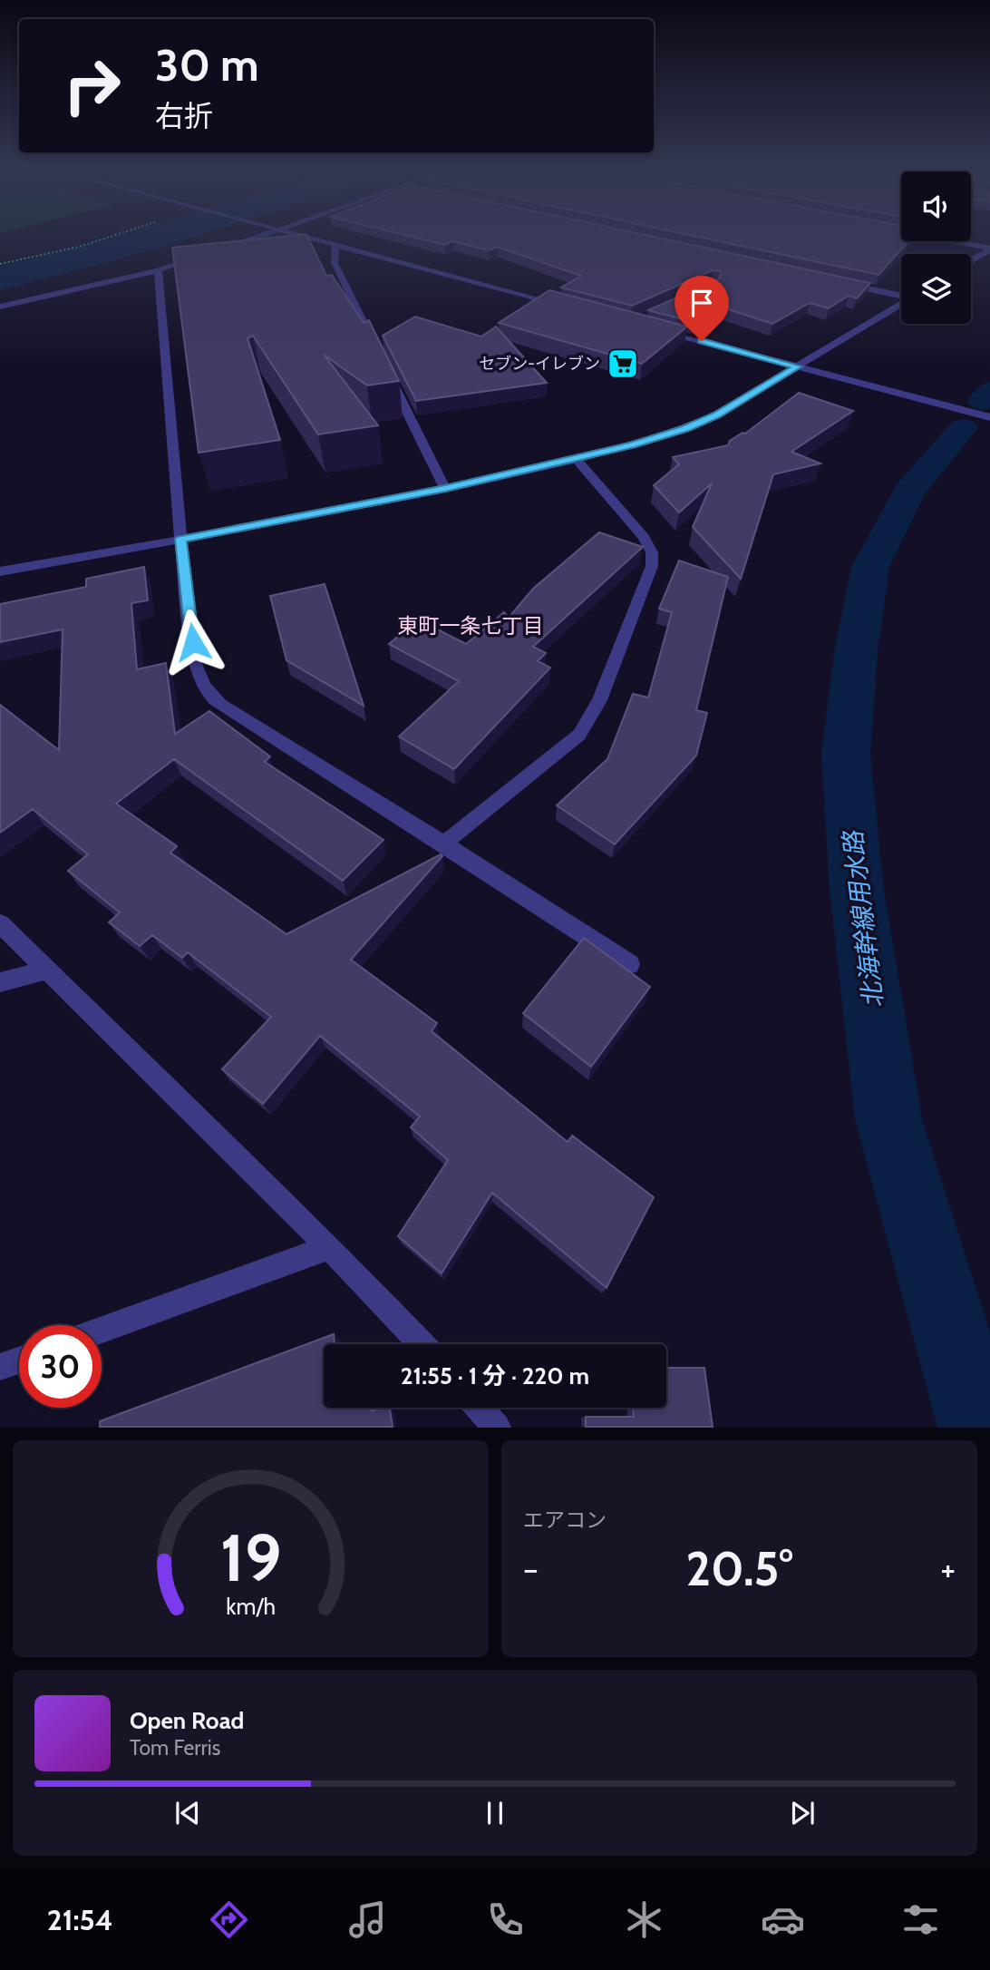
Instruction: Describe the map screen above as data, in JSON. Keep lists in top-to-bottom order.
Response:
{
  "districts": ["東町一条七丁目"],
  "water": ["北海幹線用水路"],
  "places": {
    "supermarket": ["セブン-イレブン"]
  },
  "page": {
    "turn": ["30 m", "右折"],
    "limit": "30",
    "trip": "21:55 · 1 分 · 220 m",
    "tile": "エアコン",
    "heat": ["−", "20.5°", "+"],
    "song": ["Open Road", "Tom Ferris"],
    "tabs": "21:54",
    "gauge": ["19", "km/h"]
  }
}
